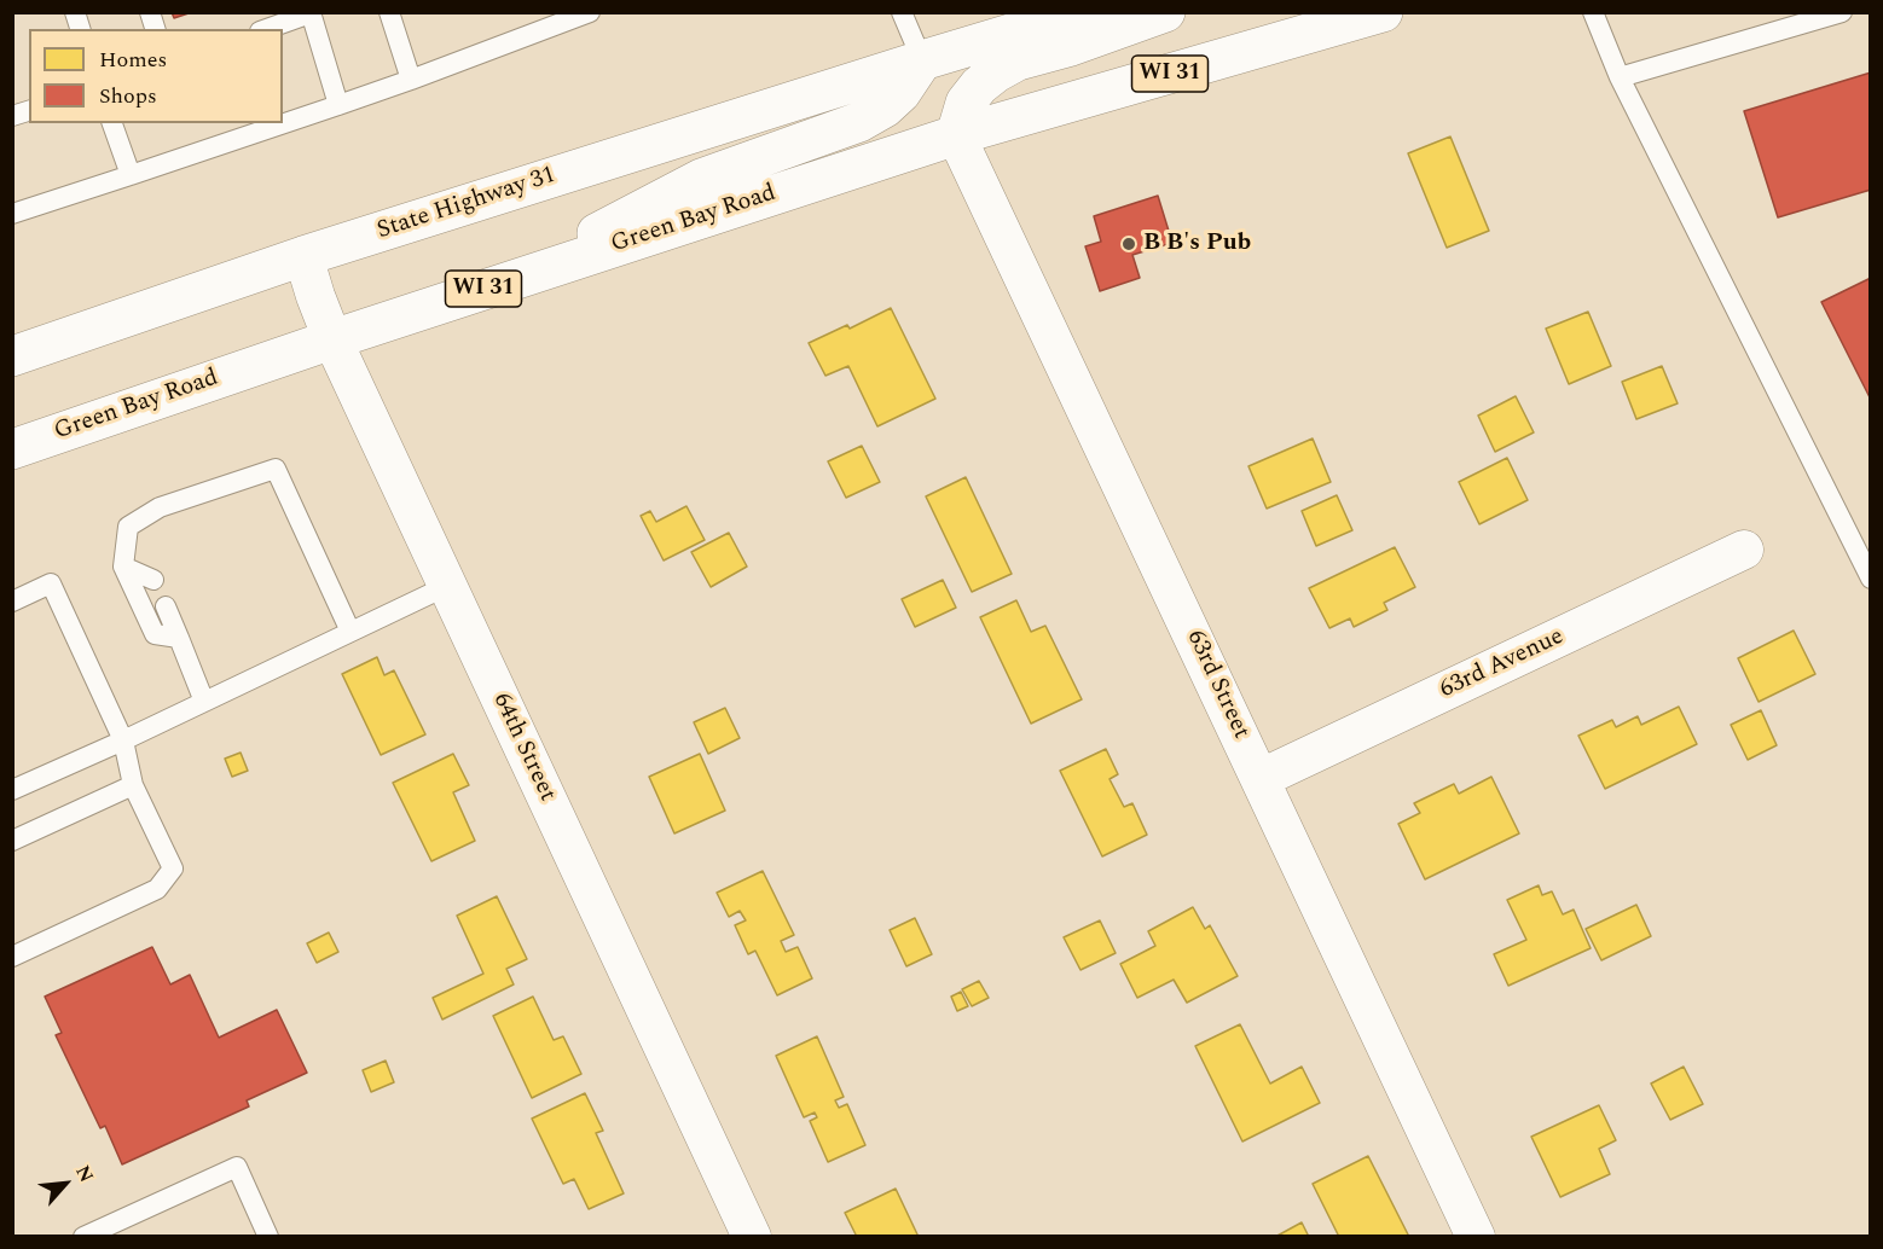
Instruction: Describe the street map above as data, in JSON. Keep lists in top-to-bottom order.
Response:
{
  "streets": {
    "main road": ["WI 31", "State Highway 31", "Green Bay Road"],
    "street": ["63rd Avenue", "63rd Street", "64th Street"]
  },
  "crossings": [
    ["State Highway 31", "64th Street"],
    ["Green Bay Road", "63rd Street"],
    ["Green Bay Road", "64th Street"],
    ["63rd Avenue", "63rd Street"]
  ],
  "places": ["B B's Pub"],
  "legend": ["Homes", "Shops"],
  "north": "top right"
}
